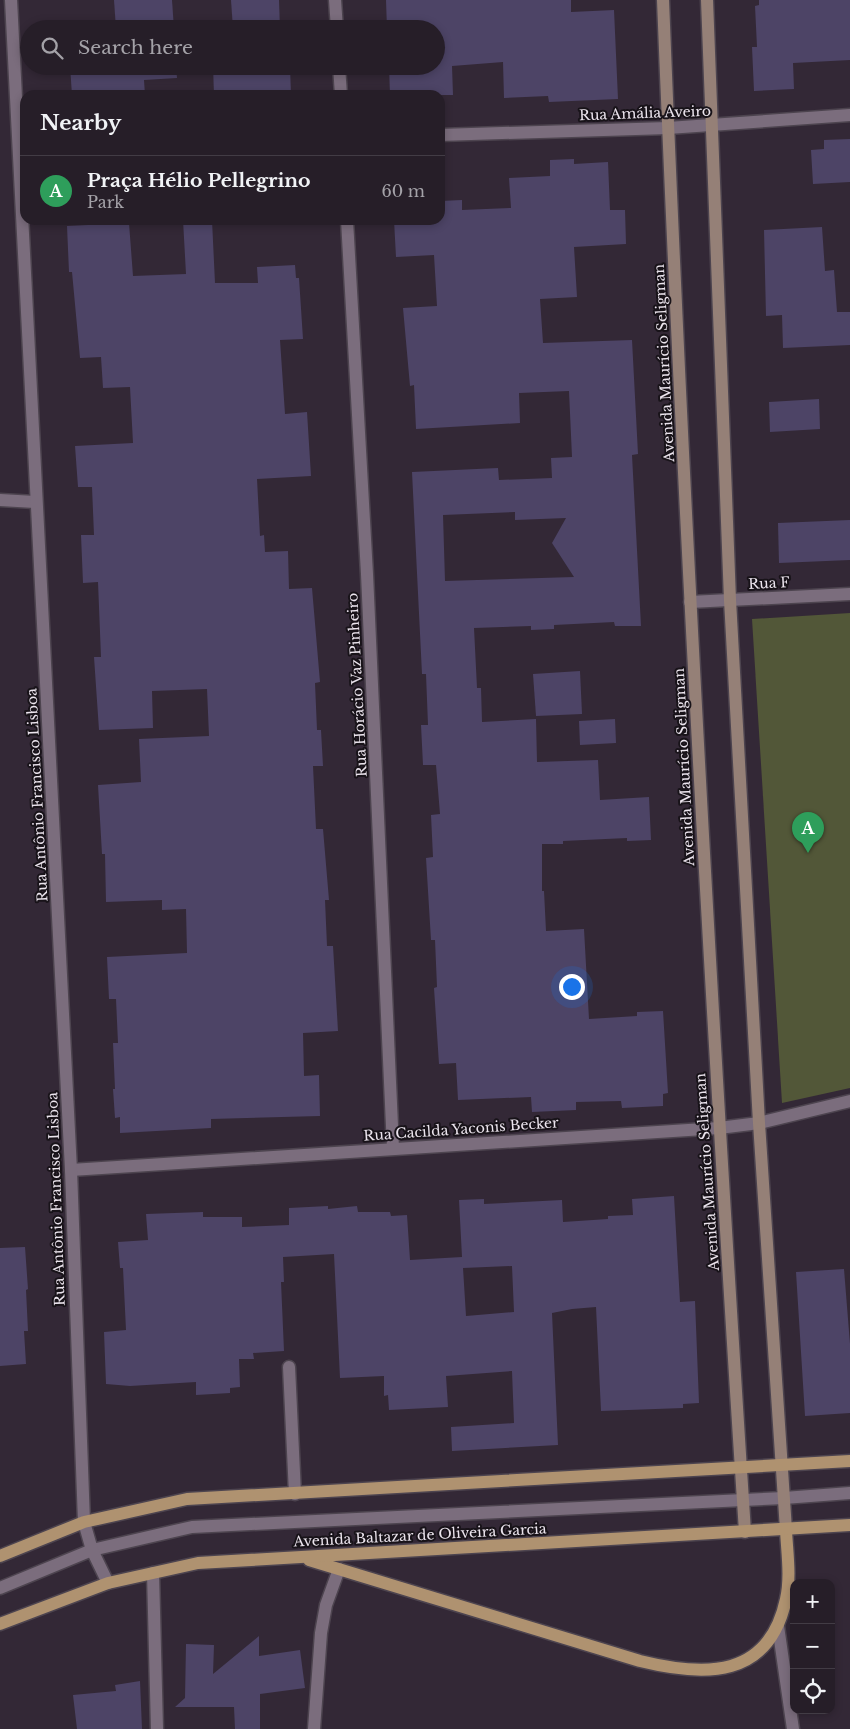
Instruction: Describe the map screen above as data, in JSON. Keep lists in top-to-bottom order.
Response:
{
  "streets": {
    "main road": ["Avenida Maurício Seligman", "Avenida Baltazar de Oliveira Garcia"],
    "street": [
      "Rua Amália Aveiro",
      "Rua F",
      "Rua Horácio Vaz Pinheiro",
      "Rua Antônio Francisco Lisboa",
      "Rua Cacilda Yaconis Becker"
    ]
  },
  "crossings": [
    ["Rua Amália Aveiro", "Avenida Maurício Seligman"],
    ["Avenida Maurício Seligman", "Rua F"],
    ["Avenida Maurício Seligman", "Rua Cacilda Yaconis Becker"],
    ["Avenida Maurício Seligman", "Avenida Baltazar de Oliveira Garcia"],
    ["Rua Horácio Vaz Pinheiro", "Rua Cacilda Yaconis Becker"],
    ["Rua Antônio Francisco Lisboa", "Rua Cacilda Yaconis Becker"],
    ["Rua Antônio Francisco Lisboa", "Avenida Baltazar de Oliveira Garcia"]
  ],
  "page": {
    "search": "Search here",
    "heading": "Nearby",
    "list": [
      {
        "mark": "A",
        "name": "Praça Hélio Pellegrino",
        "note": "Park",
        "value": "60 m"
      }
    ],
    "pins": "A",
    "map_buttons": ["+", "−"]
  }
}
